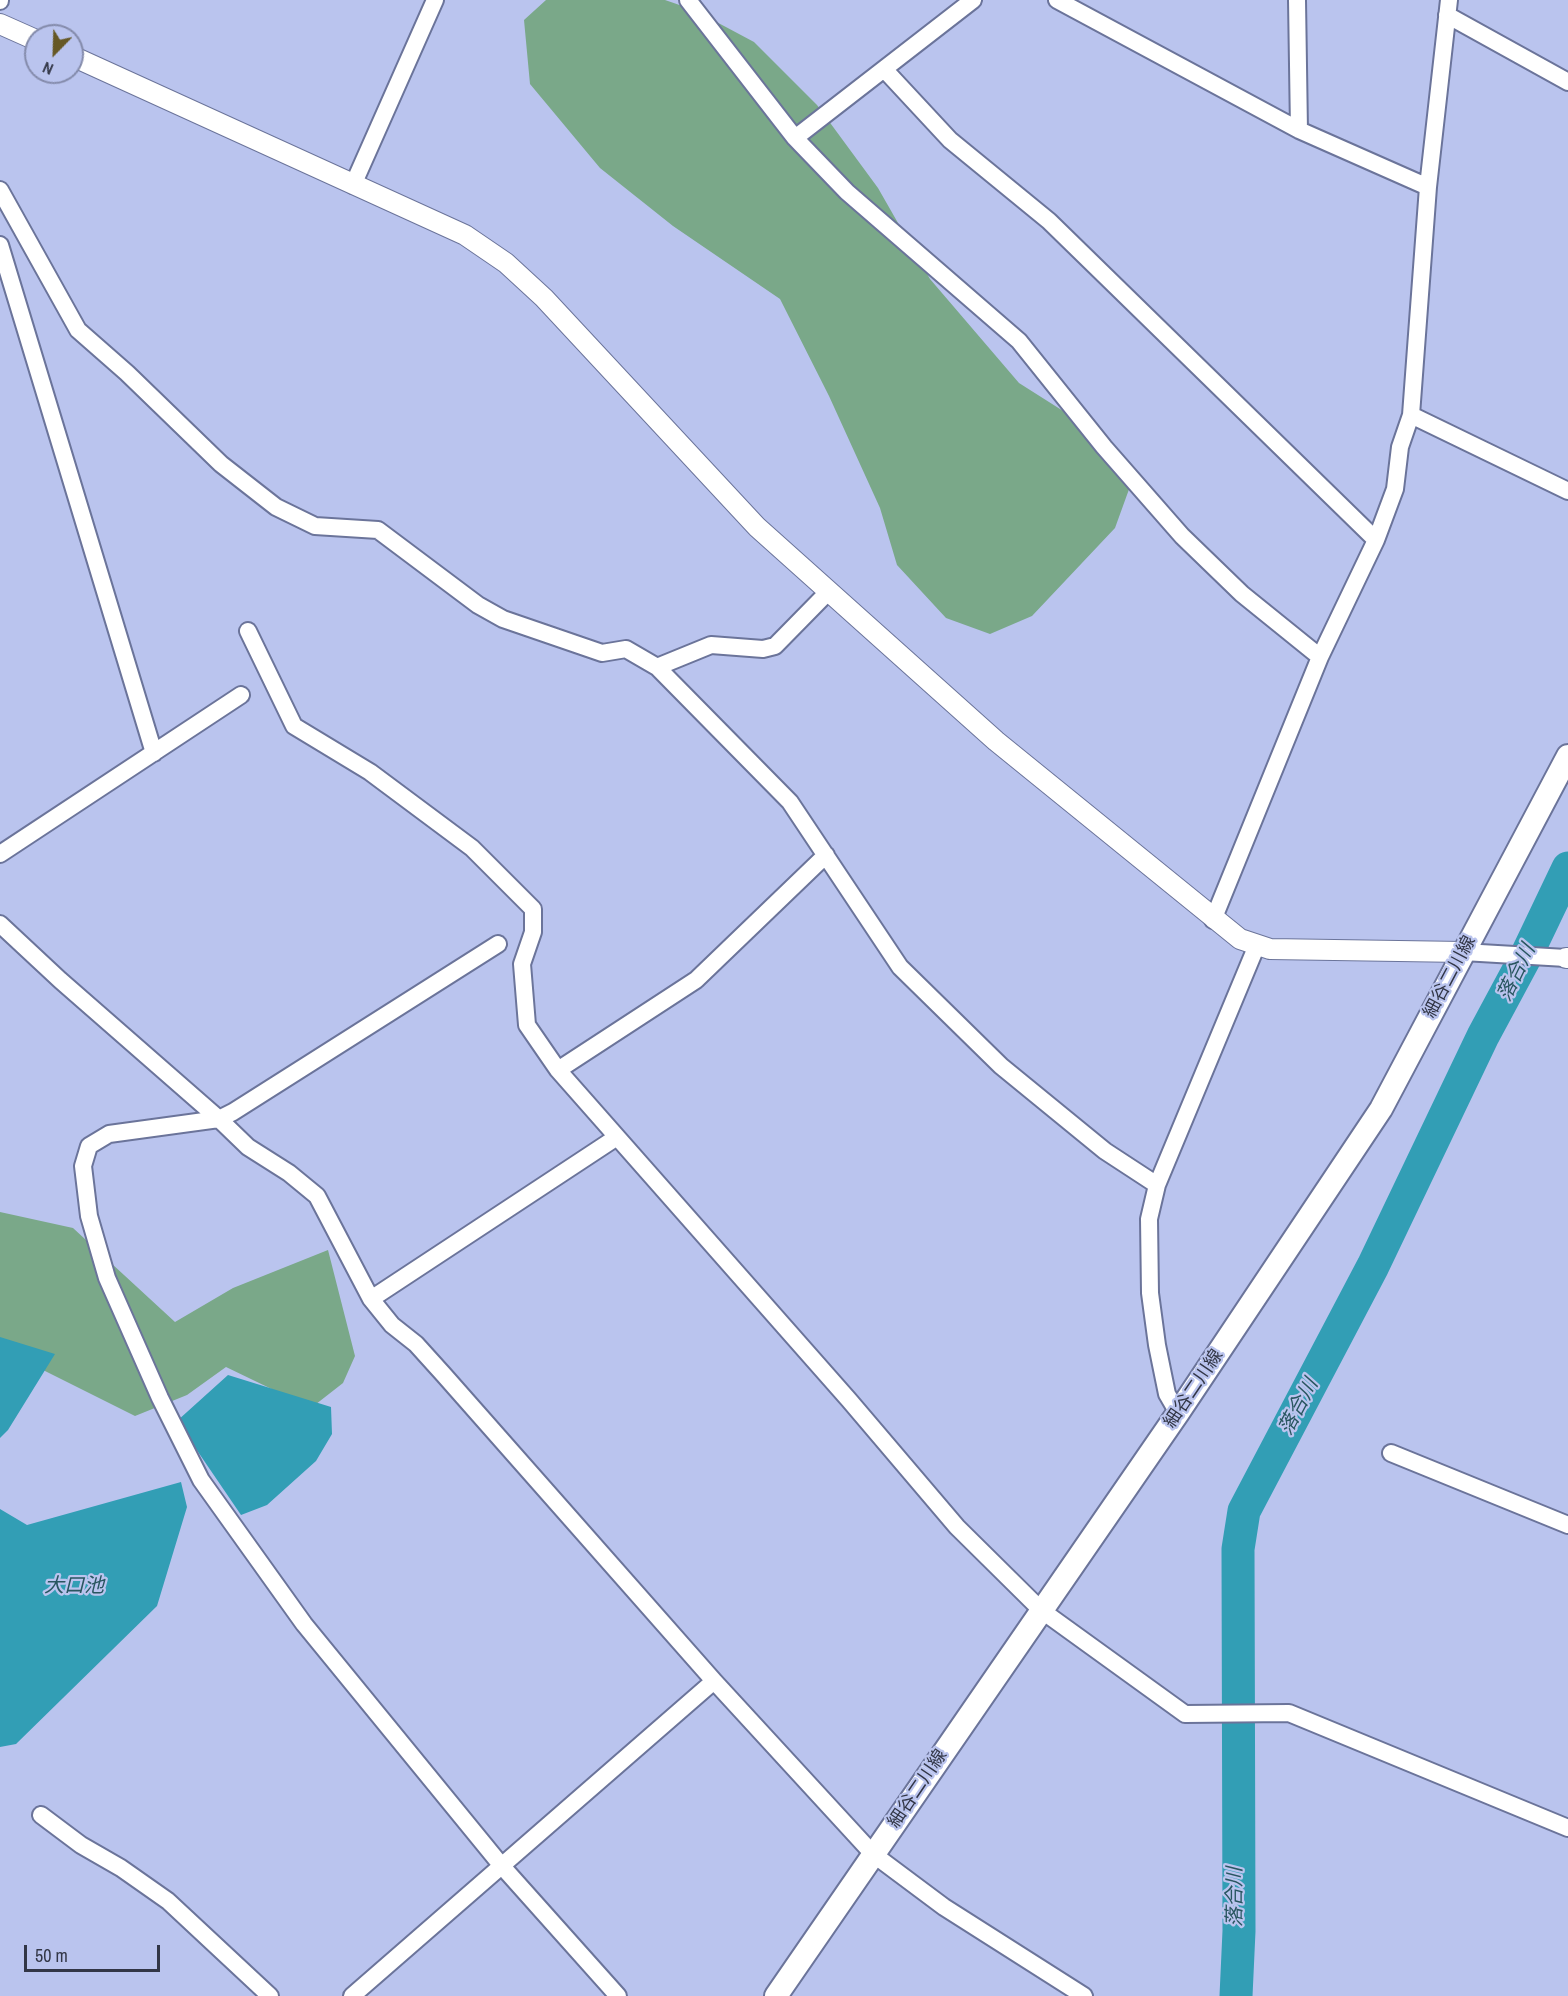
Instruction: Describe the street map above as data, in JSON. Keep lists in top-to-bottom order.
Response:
{
  "streets": {
    "main road": ["細谷二川線"]
  },
  "water": ["落合川", "大口池"],
  "scale_bar": "50 m",
  "north": "bottom left"
}
